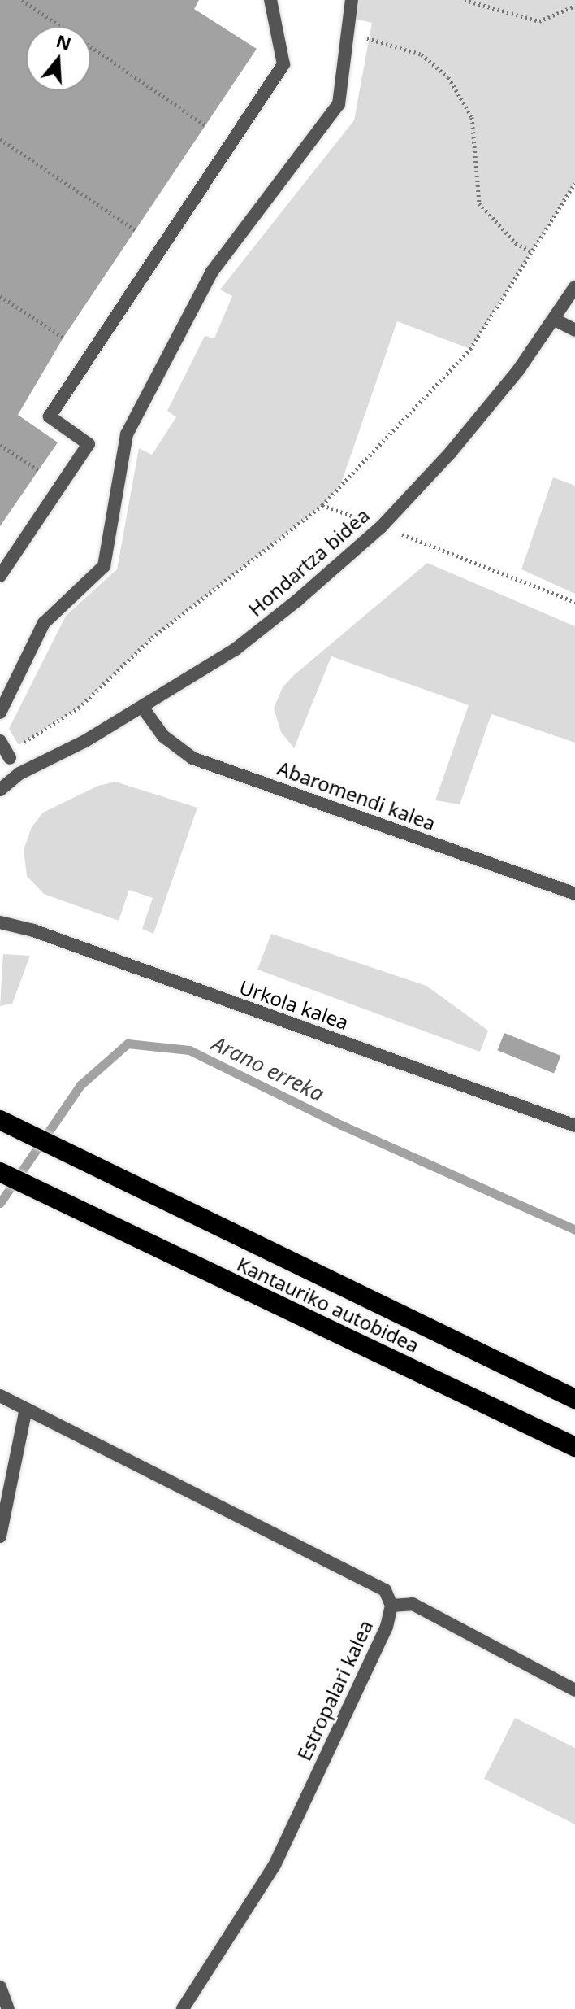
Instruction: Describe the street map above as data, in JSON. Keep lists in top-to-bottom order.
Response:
{
  "streets": {
    "highway": ["Kantauriko autobidea"],
    "street": [
      "Hondartza bidea",
      "Abaromendi kalea",
      "Urkola kalea",
      "Estropalari kalea"
    ]
  },
  "crossings": [
    ["Hondartza bidea", "Abaromendi kalea"]
  ],
  "water": ["Arano erreka"],
  "north": "top"
}
